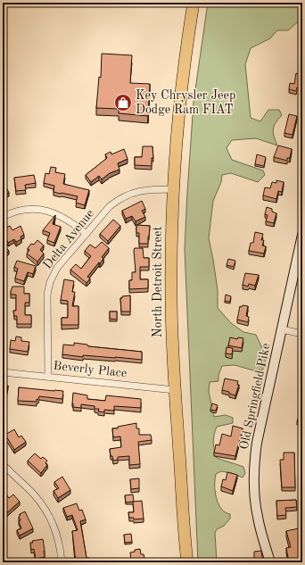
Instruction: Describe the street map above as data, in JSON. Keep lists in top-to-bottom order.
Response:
{
  "streets": {
    "highway": ["North Detroit Street"],
    "street": ["Delta Avenue", "Beverly Place", "Old Springfield Pike"]
  },
  "crossings": [
    ["Delta Avenue", "North Detroit Street"],
    ["Delta Avenue", "Beverly Place"],
    ["North Detroit Street", "Beverly Place"]
  ],
  "places": {
    "shop": ["Key Chrysler Jeep Dodge Ram FIAT"]
  }
}
